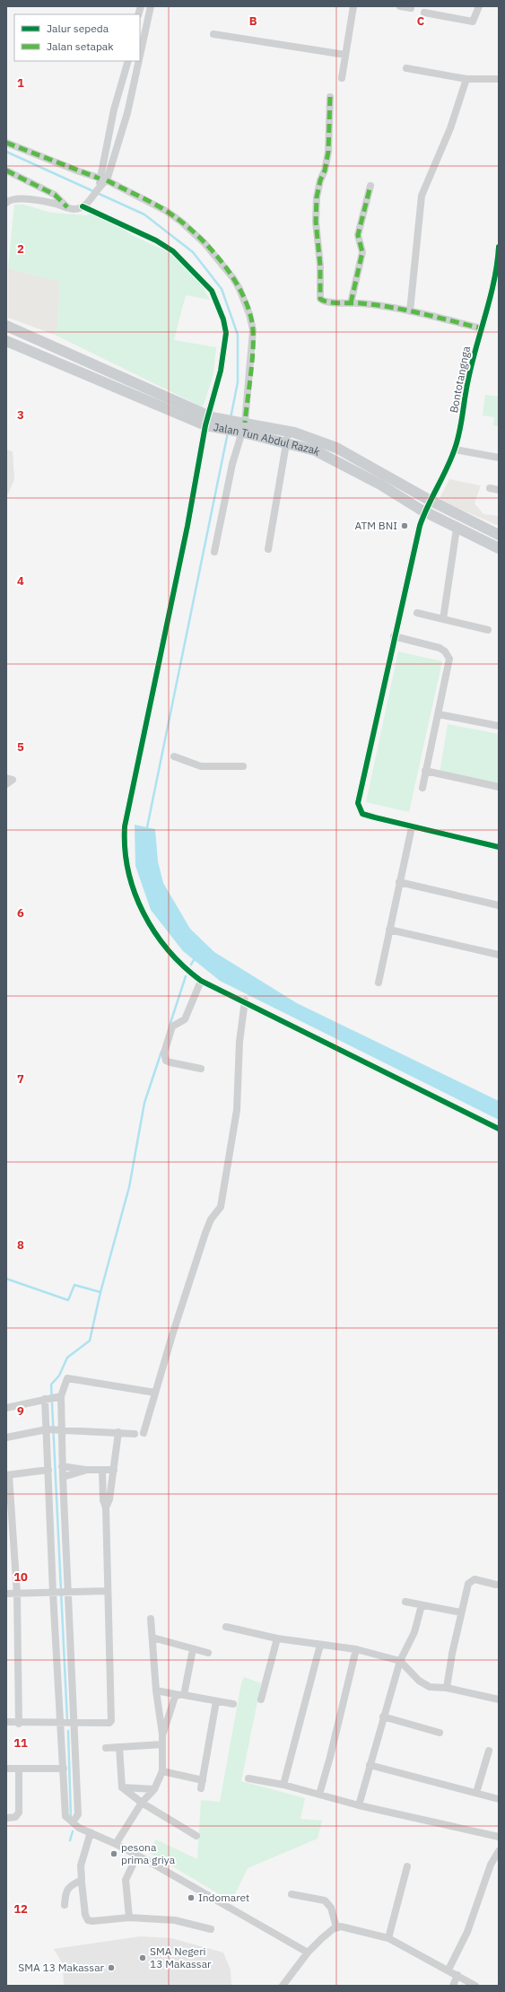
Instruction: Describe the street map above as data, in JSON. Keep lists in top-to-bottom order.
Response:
{
  "streets": {
    "main road": ["Jalan Tun Abdul Razak"],
    "street": ["Bontotangnga"]
  },
  "crossings": [
    ["Bontotangnga", "Jalan Tun Abdul Razak"]
  ],
  "places": [
    "ATM BNI",
    "pesona prima griya",
    "Indomaret",
    "SMA Negeri 13 Makassar",
    "SMA 13 Makassar"
  ],
  "legend": ["Jalur sepeda", "Jalan setapak"],
  "grid": {
    "columns": ["B", "C"],
    "rows": [
      "1",
      "2",
      "3",
      "4",
      "5",
      "6",
      "7",
      "8",
      "9",
      "10",
      "11",
      "12"
    ]
  }
}
